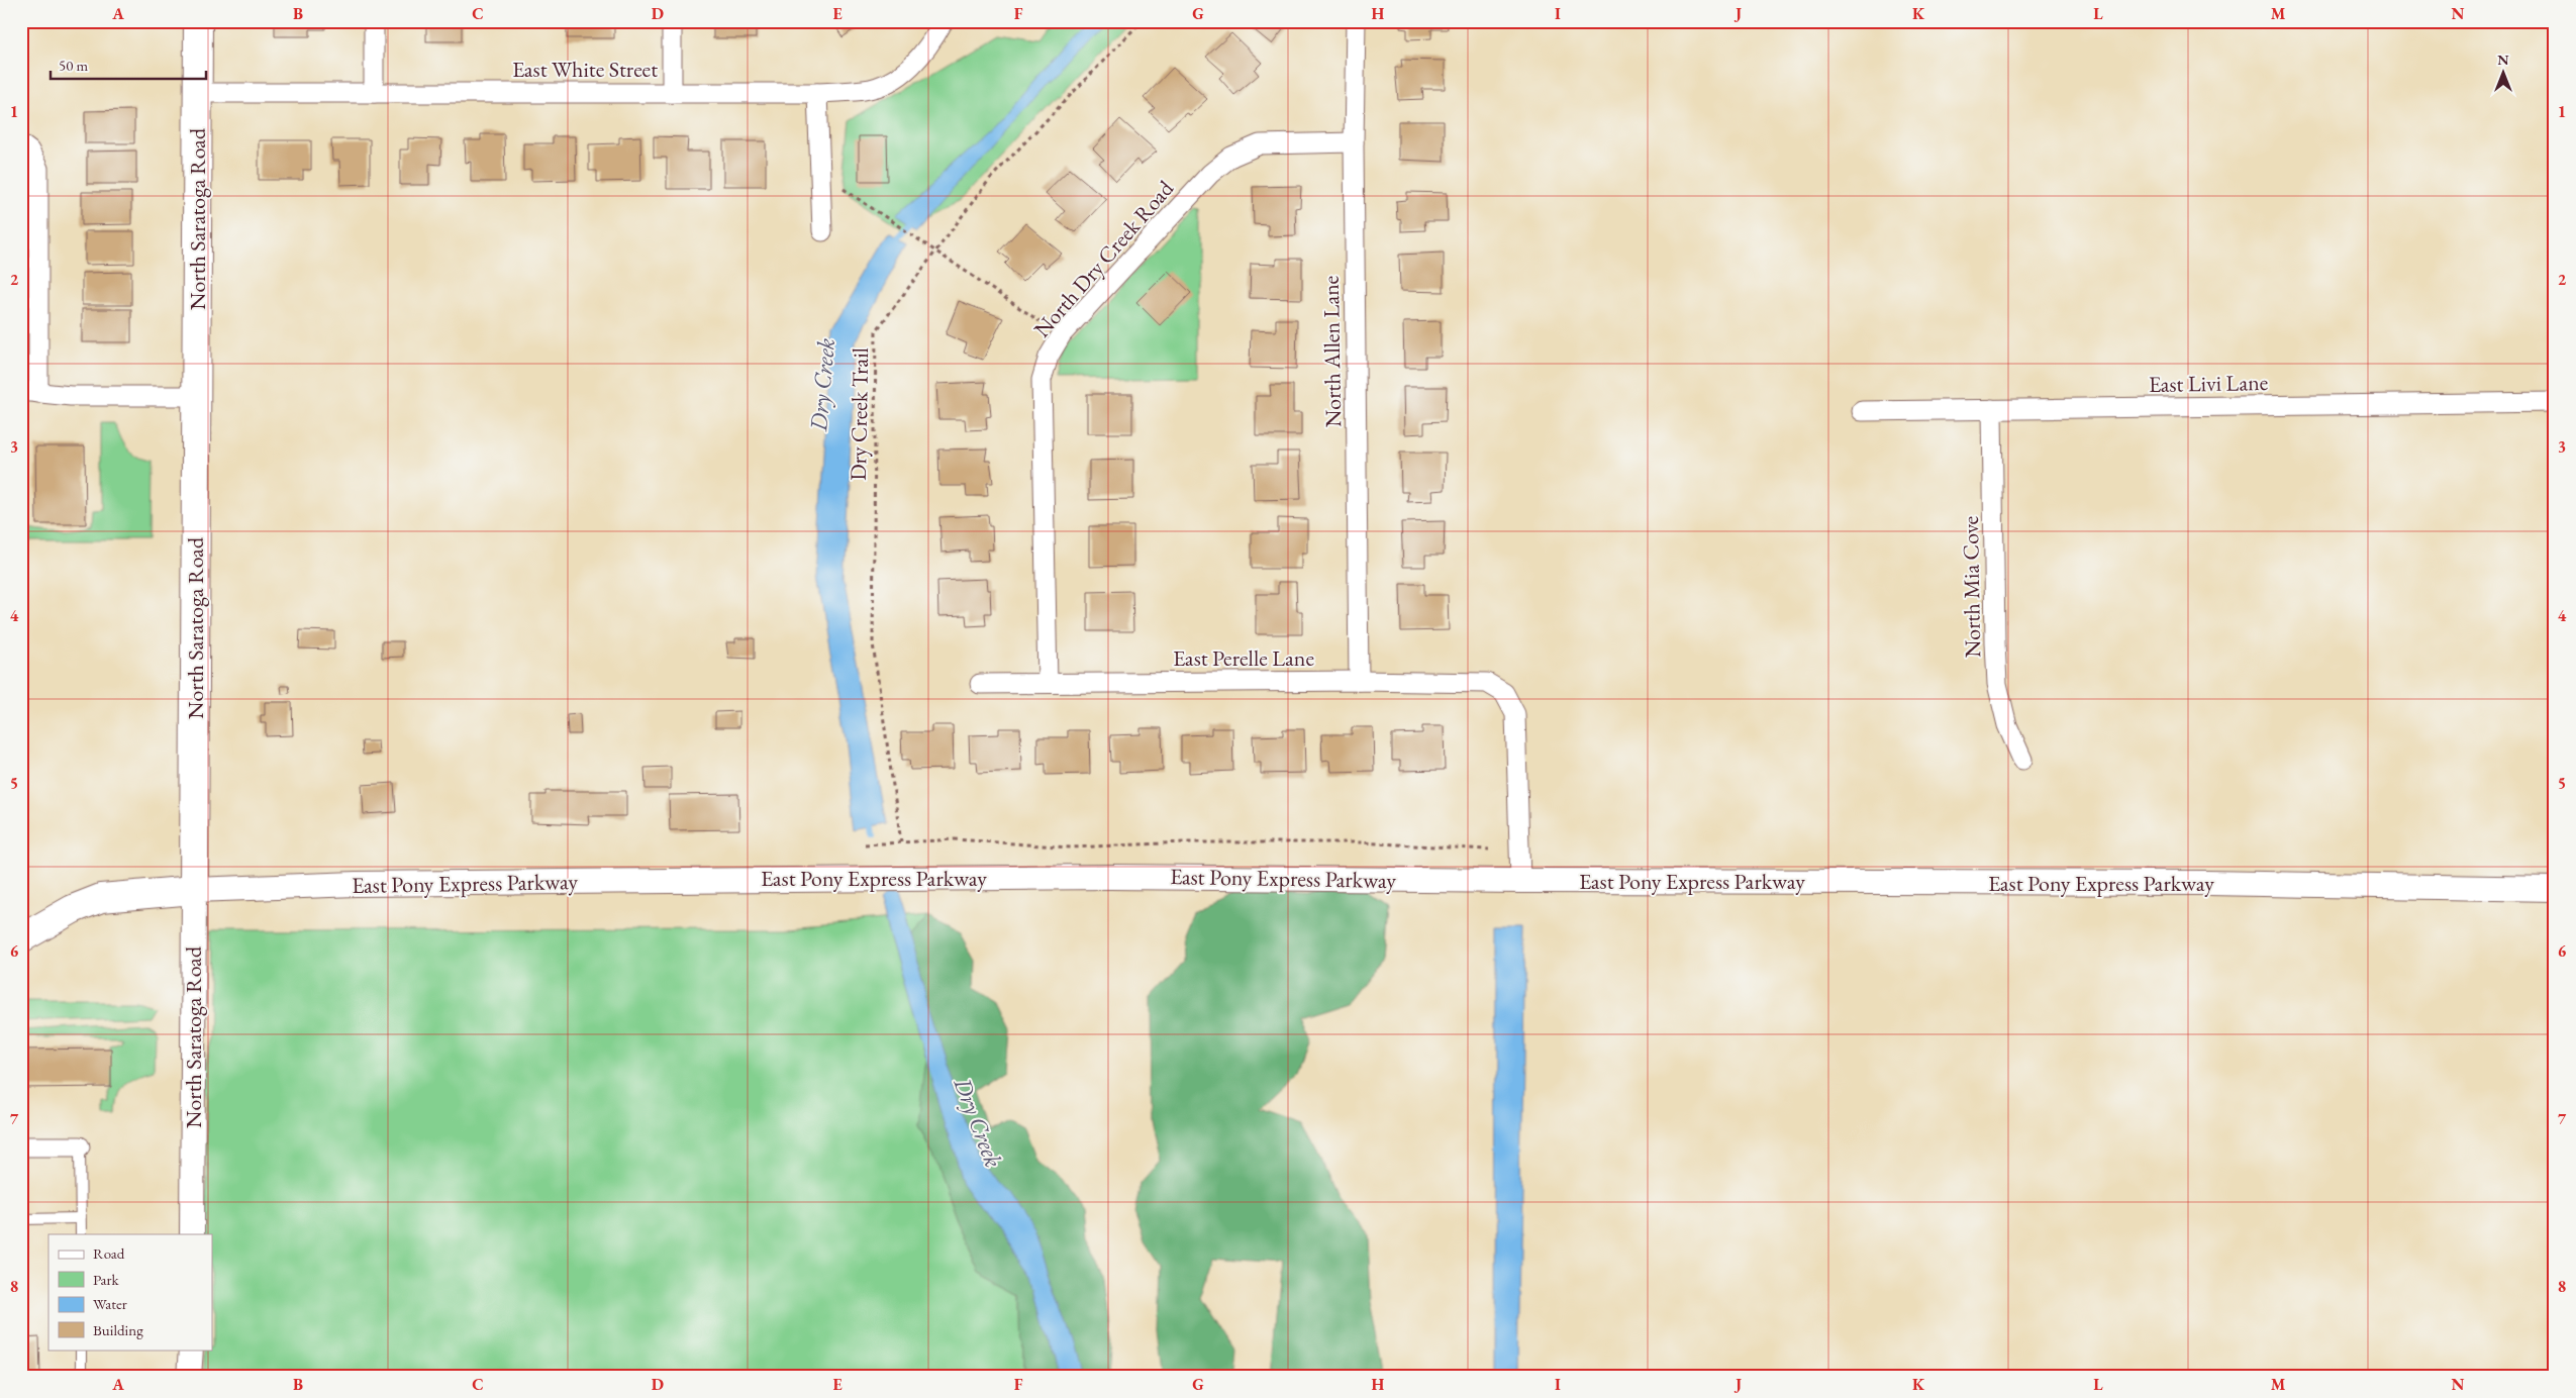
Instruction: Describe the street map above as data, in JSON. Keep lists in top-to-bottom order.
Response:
{
  "streets": {
    "main road": ["North Saratoga Road", "East Pony Express Parkway"],
    "street": [
      "East White Street",
      "North Dry Creek Road",
      "North Allen Lane",
      "East Livi Lane",
      "North Mia Cove",
      "East Perelle Lane"
    ],
    "path": ["Dry Creek Trail"]
  },
  "crossings": [
    ["East White Street", "North Saratoga Road"],
    ["North Saratoga Road", "East Pony Express Parkway"],
    ["North Dry Creek Road", "North Allen Lane"],
    ["North Dry Creek Road", "East Perelle Lane"],
    ["North Allen Lane", "East Perelle Lane"],
    ["East Livi Lane", "North Mia Cove"],
    ["East Perelle Lane", "East Pony Express Parkway"]
  ],
  "water": ["Dry Creek"],
  "legend": [
    "Road",
    "Park",
    "Water",
    "Building"
  ],
  "scale_bar": "50 m",
  "north": "top",
  "grid": {
    "columns": [
      "A",
      "B",
      "C",
      "D",
      "E",
      "F",
      "G",
      "H",
      "I",
      "J",
      "K",
      "L",
      "M",
      "N"
    ],
    "rows": [
      "1",
      "2",
      "3",
      "4",
      "5",
      "6",
      "7",
      "8"
    ]
  }
}
